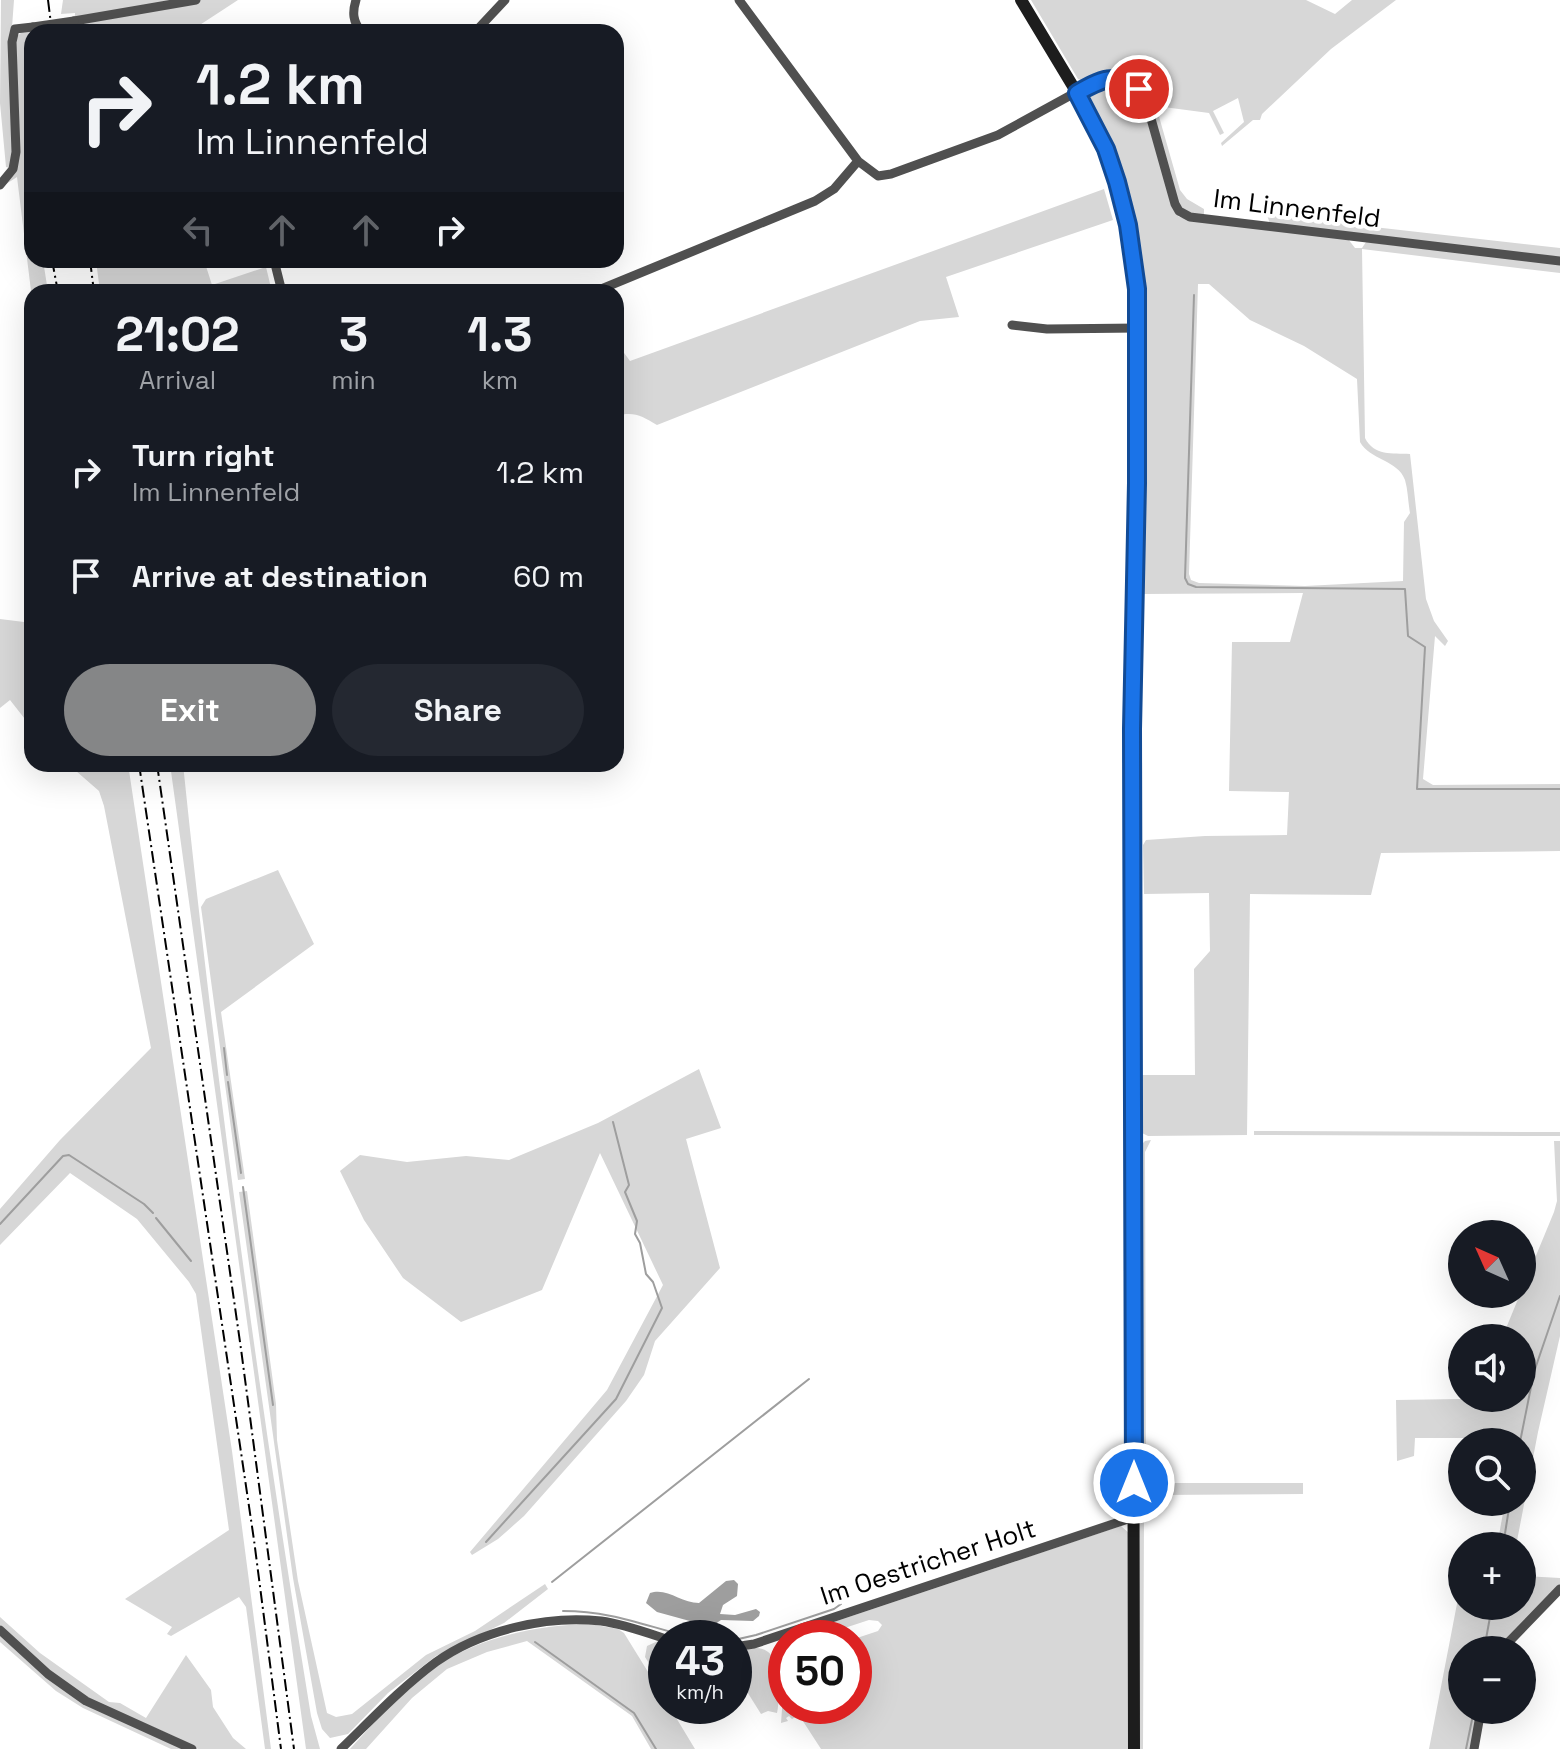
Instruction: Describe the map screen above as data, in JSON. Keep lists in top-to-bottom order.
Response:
{
  "streets": {
    "street": ["Im Linnenfeld", "Im Oestricher Holt"]
  },
  "north": "top left",
  "page": {
    "turn": ["1.2 km", "Im Linnenfeld"],
    "eta": [
      "21:02",
      "Arrival",
      "3",
      "min",
      "1.3",
      "km"
    ],
    "list": [
      {
        "name": "Turn right",
        "note": "Im Linnenfeld",
        "value": "1.2 km"
      },
      {
        "name": "Arrive at destination",
        "value": "60 m"
      }
    ],
    "buttons": ["Exit", "Share"],
    "map_buttons": ["+", "−"],
    "speed": "43 km/h",
    "limit": "50"
  }
}
